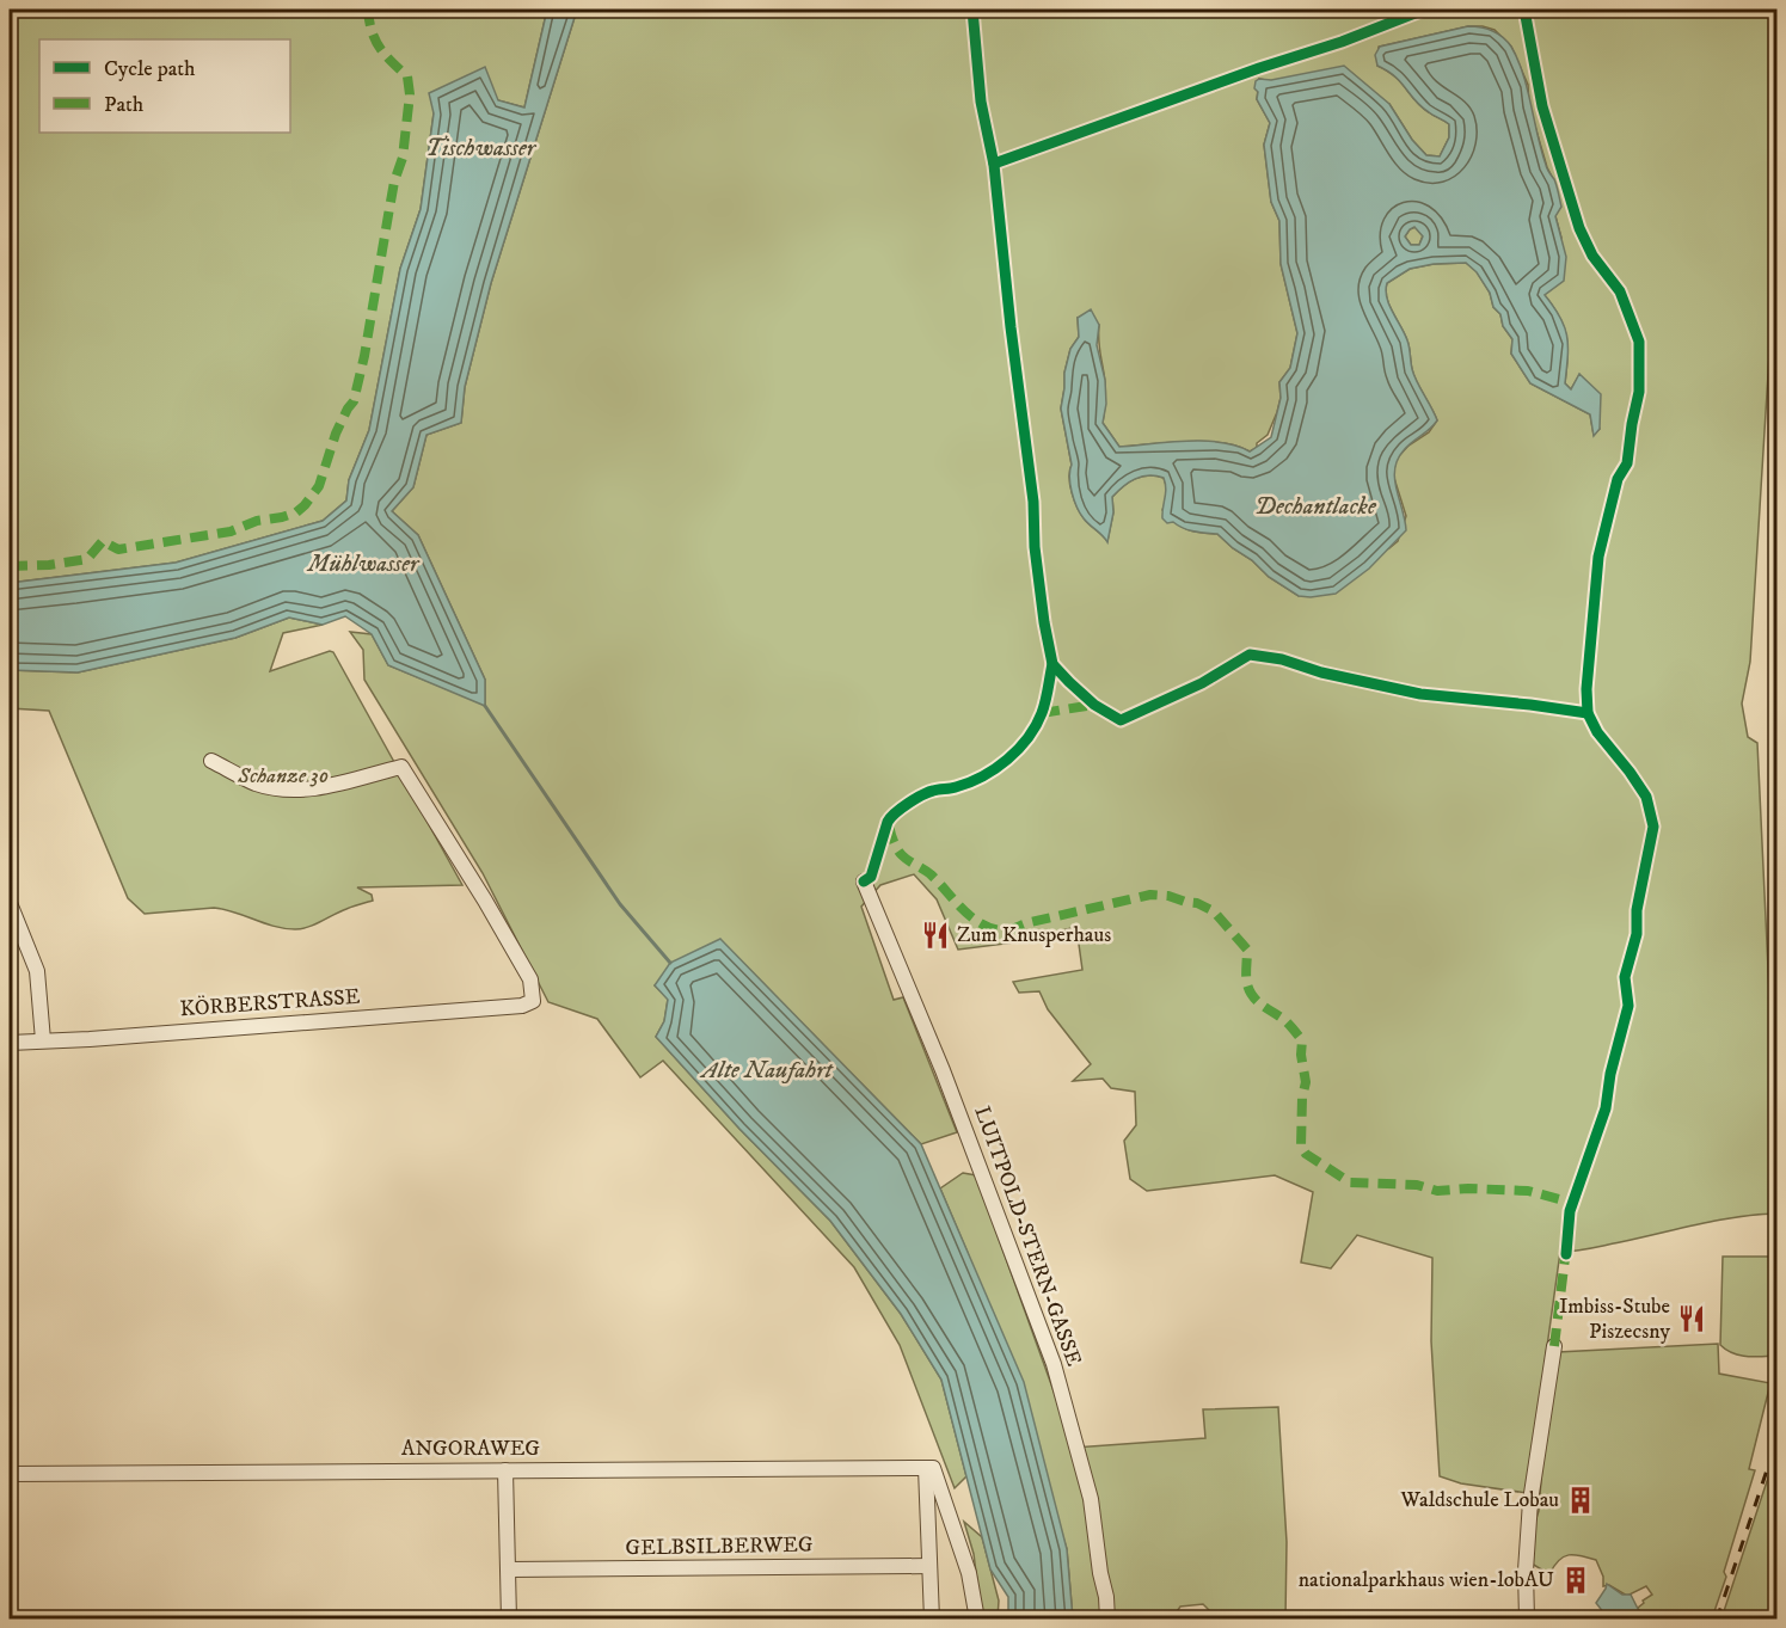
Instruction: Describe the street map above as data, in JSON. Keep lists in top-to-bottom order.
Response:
{
  "streets": {
    "street": [
      "KÖRBERSTRASSE",
      "LUITPOLD-STERN-GASSE",
      "ANGORAWEG",
      "GELBSILBERWEG"
    ]
  },
  "water": [
    "Tischwasser",
    "Dechantlacke",
    "Mühlwasser",
    "Alte Naufahrt"
  ],
  "parks": ["Schanze 30"],
  "places": {
    "restaurant": ["Zum Knusperhaus", "Imbiss-Stube Piszecsny"],
    "building": ["Waldschule Lobau", "nationalparkhaus wien-lobAU"]
  },
  "legend": ["Cycle path", "Path"]
}
